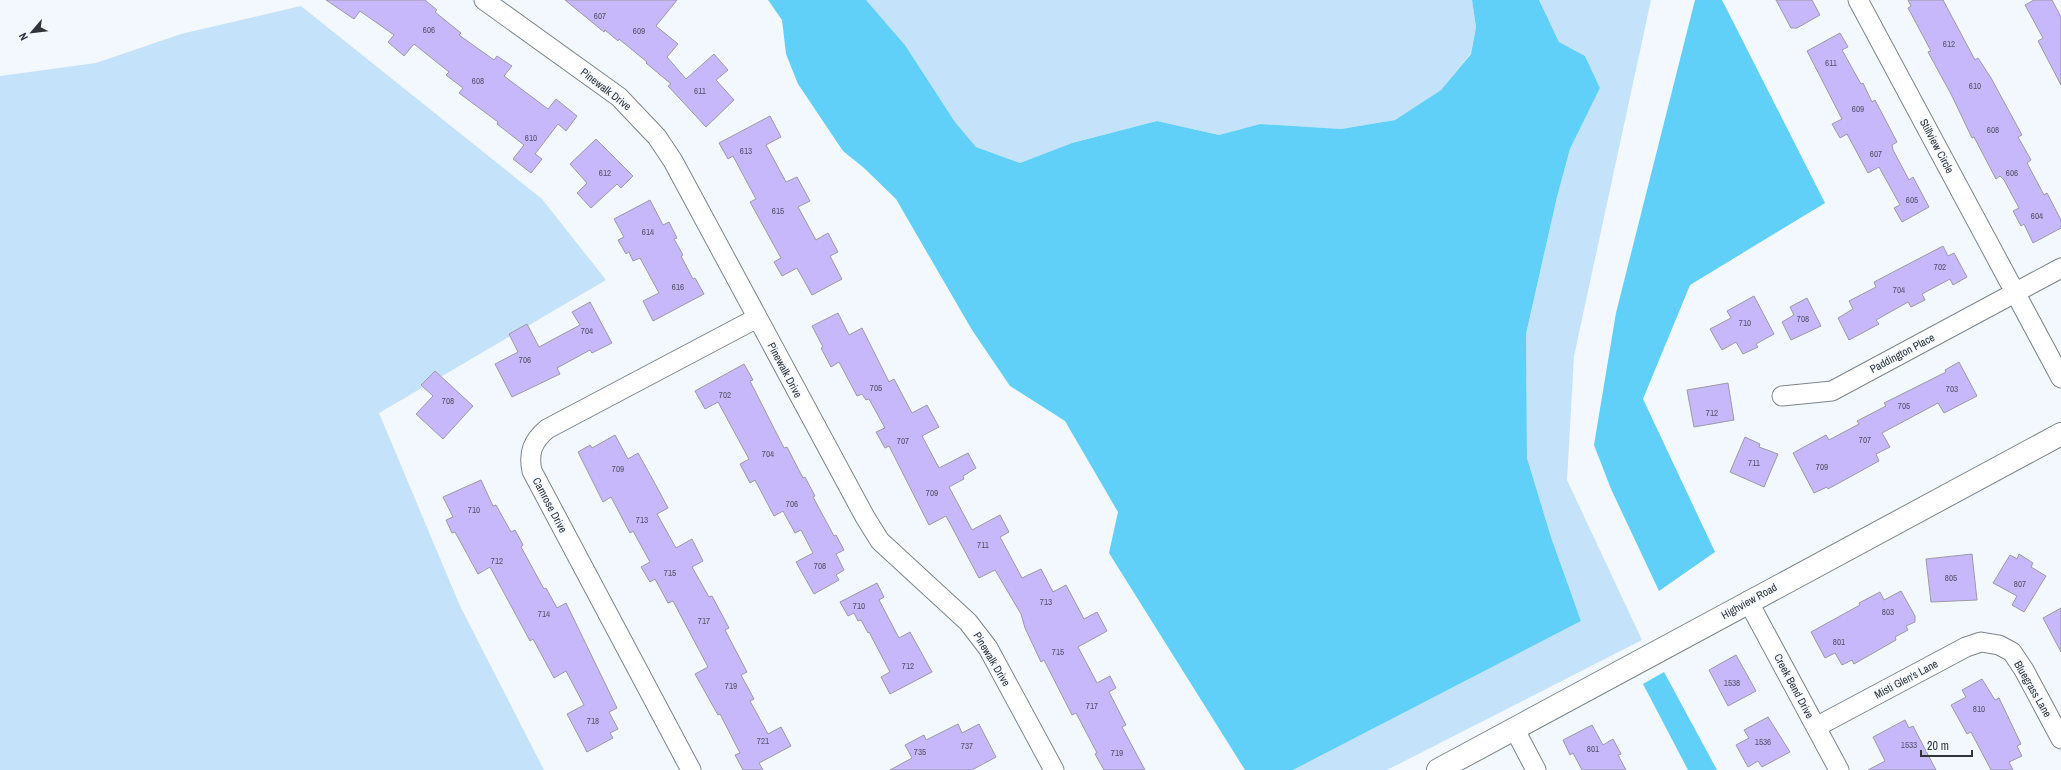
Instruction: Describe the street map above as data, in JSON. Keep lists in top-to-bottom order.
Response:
{
  "streets": {
    "street": [
      "Pinewalk Drive",
      "Stillview Circle",
      "Paddington Place",
      "Camrose Drive",
      "Highview Road",
      "Misti Glen's Lane",
      "Creek Bend Drive",
      "Bluegrass Lane"
    ]
  },
  "crossings": [
    ["Pinewalk Drive", "Camrose Drive"],
    ["Stillview Circle", "Paddington Place"],
    ["Highview Road", "Creek Bend Drive"],
    ["Misti Glen's Lane", "Creek Bend Drive"],
    ["Misti Glen's Lane", "Bluegrass Lane"]
  ],
  "house_numbers": [
    "607",
    "606",
    "609",
    "612",
    "611",
    "608",
    "610",
    "611",
    "609",
    "608",
    "610",
    "613",
    "607",
    "612",
    "606",
    "605",
    "615",
    "604",
    "614",
    "702",
    "616",
    "704",
    "708",
    "710",
    "704",
    "706",
    "705",
    "703",
    "702",
    "708",
    "705",
    "712",
    "707",
    "707",
    "704",
    "711",
    "709",
    "709",
    "709",
    "706",
    "710",
    "713",
    "711",
    "712",
    "708",
    "715",
    "805",
    "807",
    "713",
    "710",
    "803",
    "714",
    "717",
    "801",
    "715",
    "712",
    "1538",
    "719",
    "717",
    "810",
    "718",
    "721",
    "1536",
    "1533",
    "737",
    "801",
    "735",
    "719"
  ],
  "scale_bar": "20 m",
  "north": "bottom left"
}
